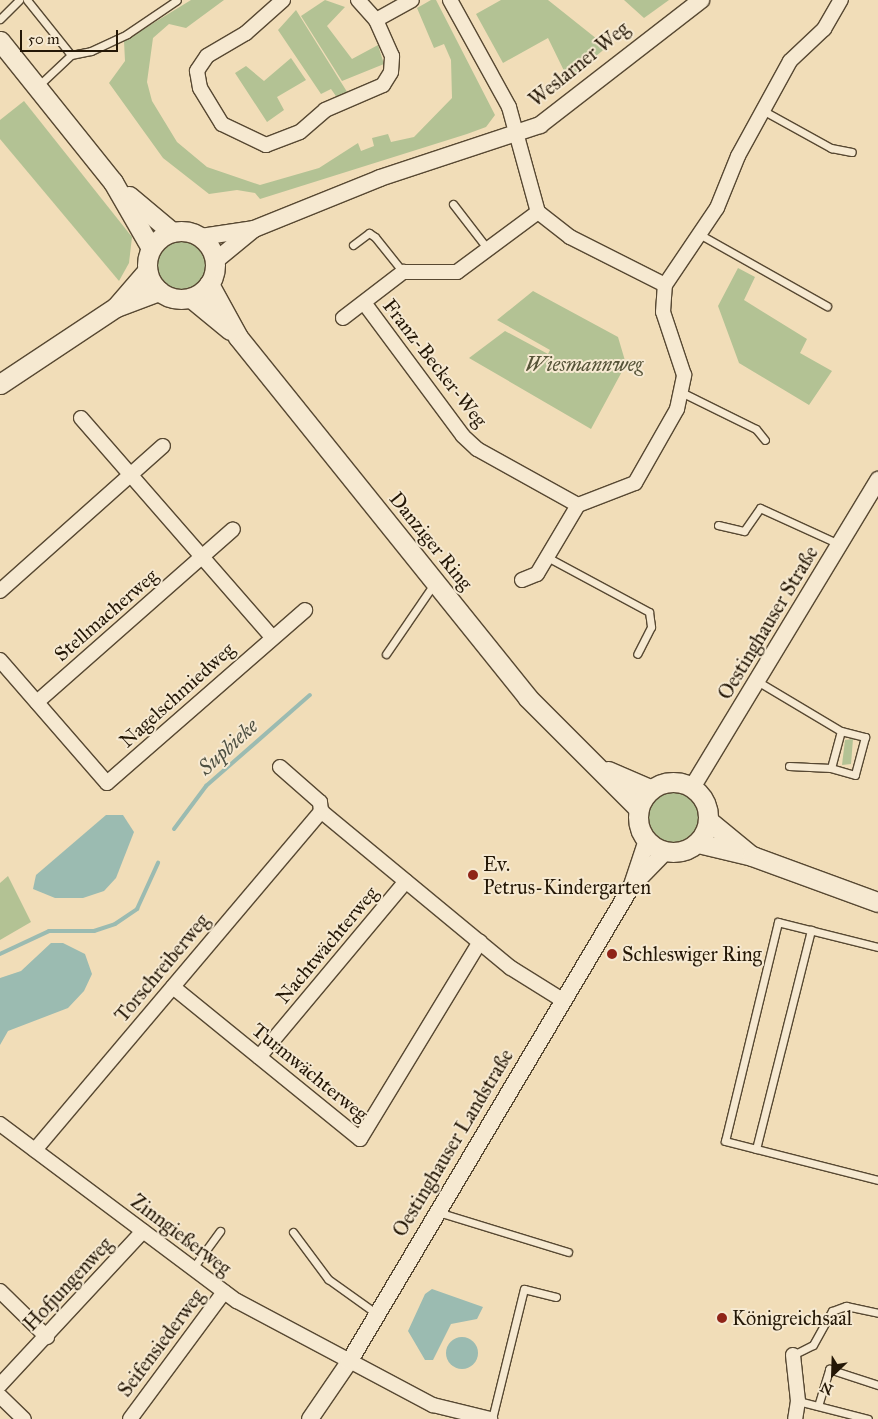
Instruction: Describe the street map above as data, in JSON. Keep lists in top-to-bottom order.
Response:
{
  "streets": {
    "main road": ["Danziger Ring"],
    "street": [
      "Weslarner Weg",
      "Franz-Becker-Weg",
      "Stellmacherweg",
      "Oestinghauser Straße",
      "Nagelschmiedweg",
      "Nachtwächterweg",
      "Torschreiberweg",
      "Turmwächterweg",
      "Oestinghauser Landstraße",
      "Zinngießerweg",
      "Hofjungenweg",
      "Seifensiederweg"
    ]
  },
  "crossings": [
    ["Weslarner Weg", "Danziger Ring"],
    ["Danziger Ring", "Oestinghauser Straße"],
    ["Danziger Ring", "Oestinghauser Landstraße"],
    ["Stellmacherweg", "Nagelschmiedweg"],
    ["Oestinghauser Straße", "Oestinghauser Landstraße"],
    ["Nachtwächterweg", "Turmwächterweg"],
    ["Torschreiberweg", "Turmwächterweg"],
    ["Torschreiberweg", "Zinngießerweg"],
    ["Oestinghauser Landstraße", "Zinngießerweg"],
    ["Zinngießerweg", "Hofjungenweg"],
    ["Zinngießerweg", "Seifensiederweg"]
  ],
  "water": ["Supbieke"],
  "parks": ["Wiesmannweg"],
  "places": ["Ev. Petrus-Kindergarten", "Schleswiger Ring", "Königreichsaal"],
  "scale_bar": "50 m",
  "north": "bottom left"
}
